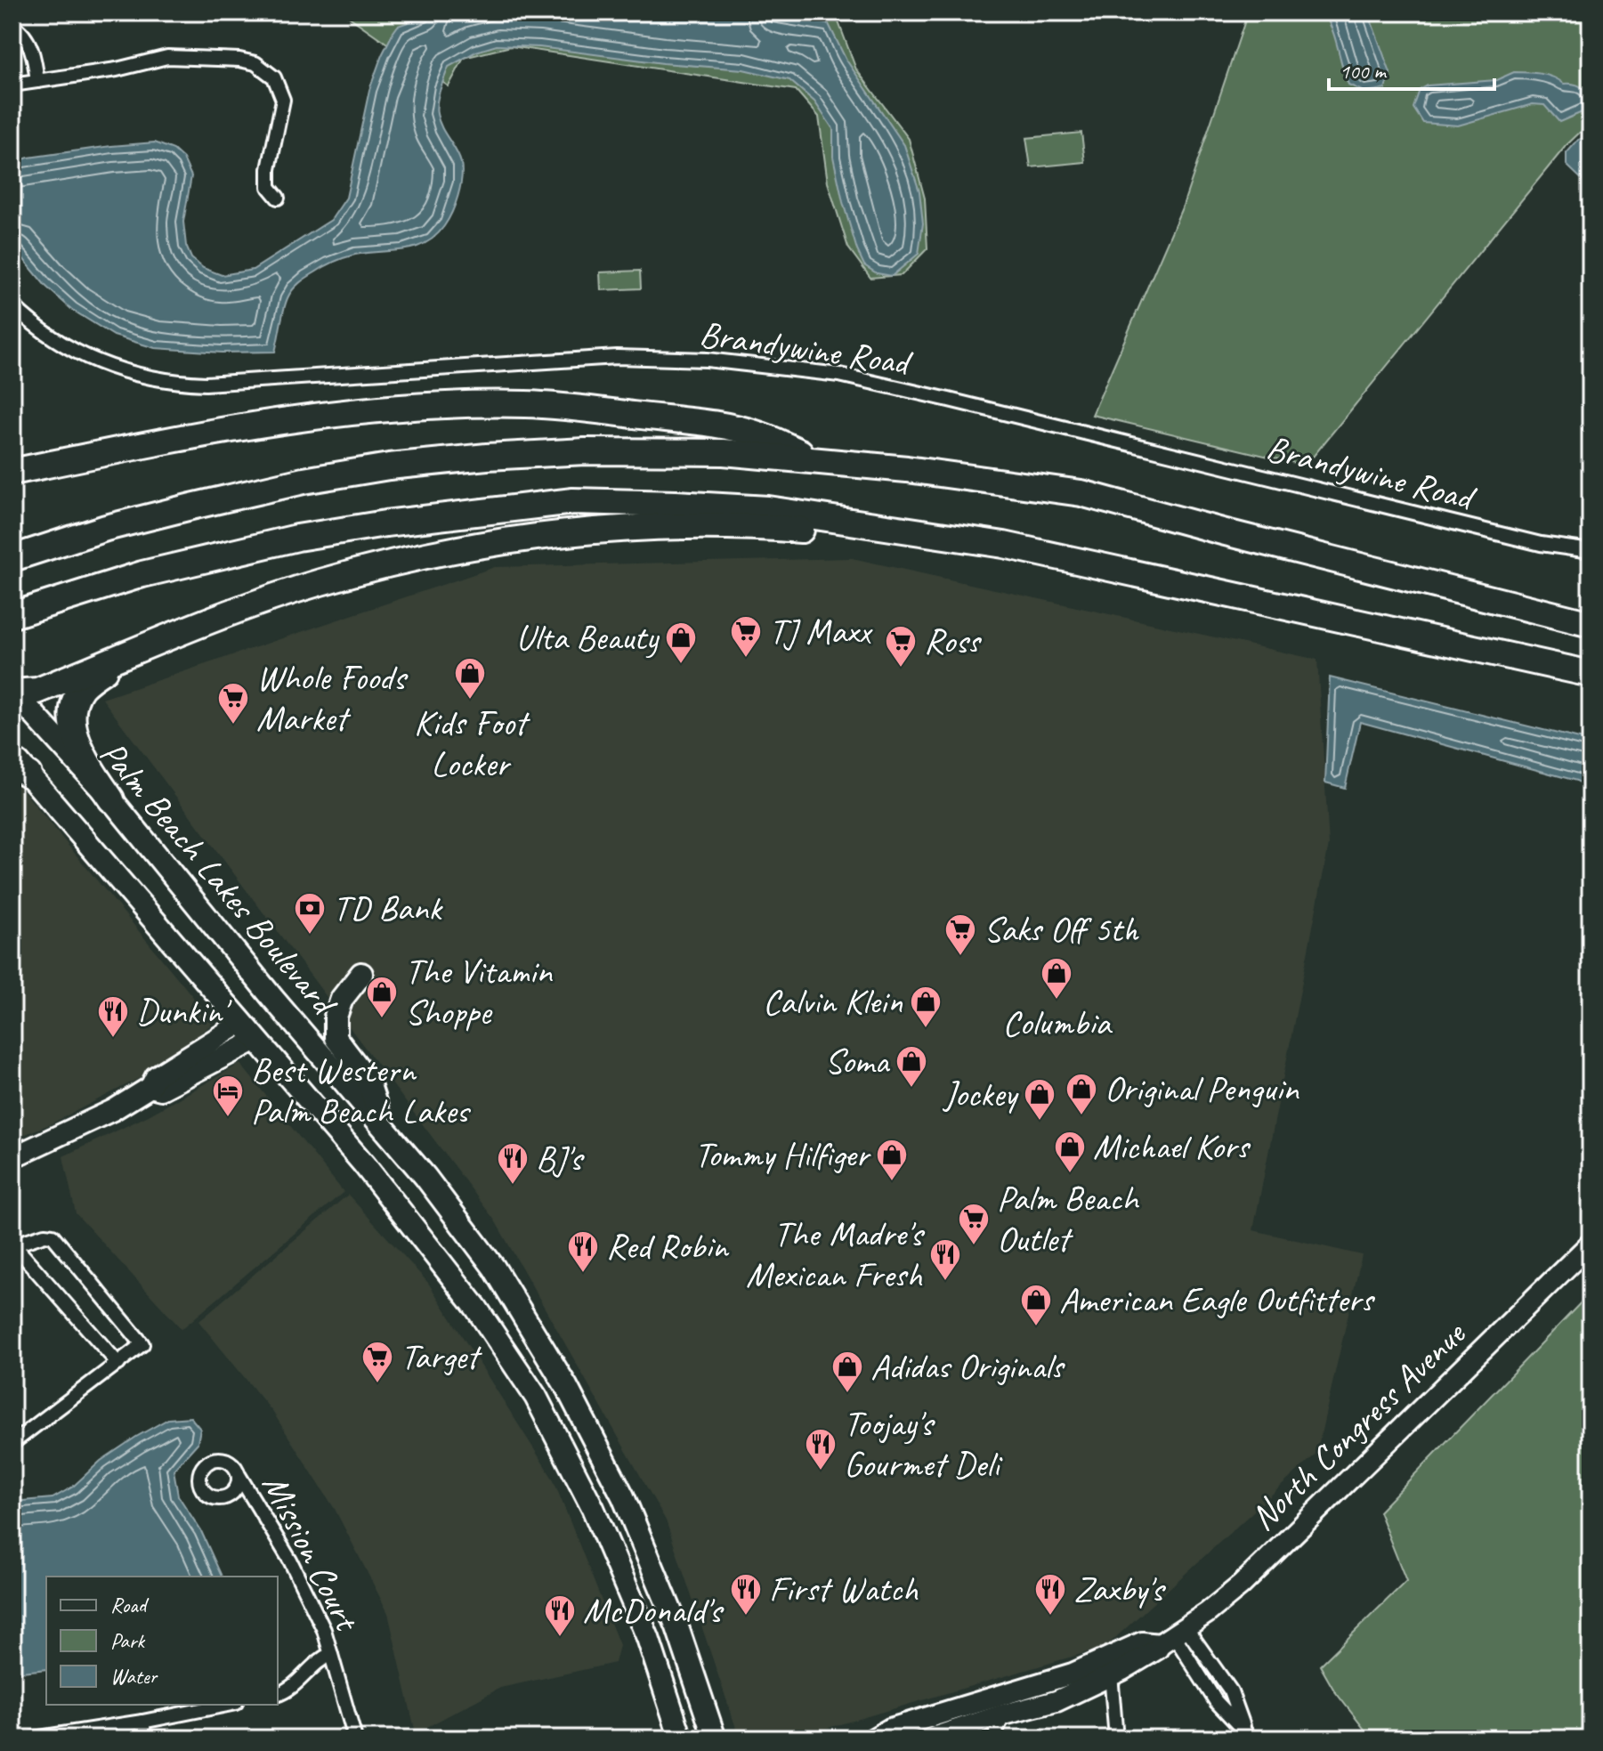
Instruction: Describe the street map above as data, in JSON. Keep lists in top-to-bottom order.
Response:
{
  "streets": {
    "main road": ["Palm Beach Lakes Boulevard"],
    "street": ["Brandywine Road", "North Congress Avenue", "Mission Court"]
  },
  "places": {
    "supermarket": [
      "TJ Maxx",
      "Ross",
      "Whole Foods Market",
      "Saks Off 5th",
      "Palm Beach Outlet",
      "Target"
    ],
    "shop": [
      "Ulta Beauty",
      "Kids Foot Locker",
      "Columbia",
      "The Vitamin Shoppe",
      "Calvin Klein",
      "Soma",
      "Original Penguin",
      "Jockey",
      "Michael Kors",
      "Tommy Hilfiger",
      "American Eagle Outfitters",
      "Adidas Originals"
    ],
    "bank": ["TD Bank"],
    "restaurant": [
      "Dunkin'",
      "BJ's",
      "Red Robin",
      "The Madre's Mexican Fresh",
      "Toojay's Gourmet Deli",
      "First Watch",
      "Zaxby's",
      "McDonald's"
    ],
    "hotel": ["Best Western Palm Beach Lakes"]
  },
  "legend": ["Road", "Park", "Water"],
  "scale_bar": "100 m"
}
